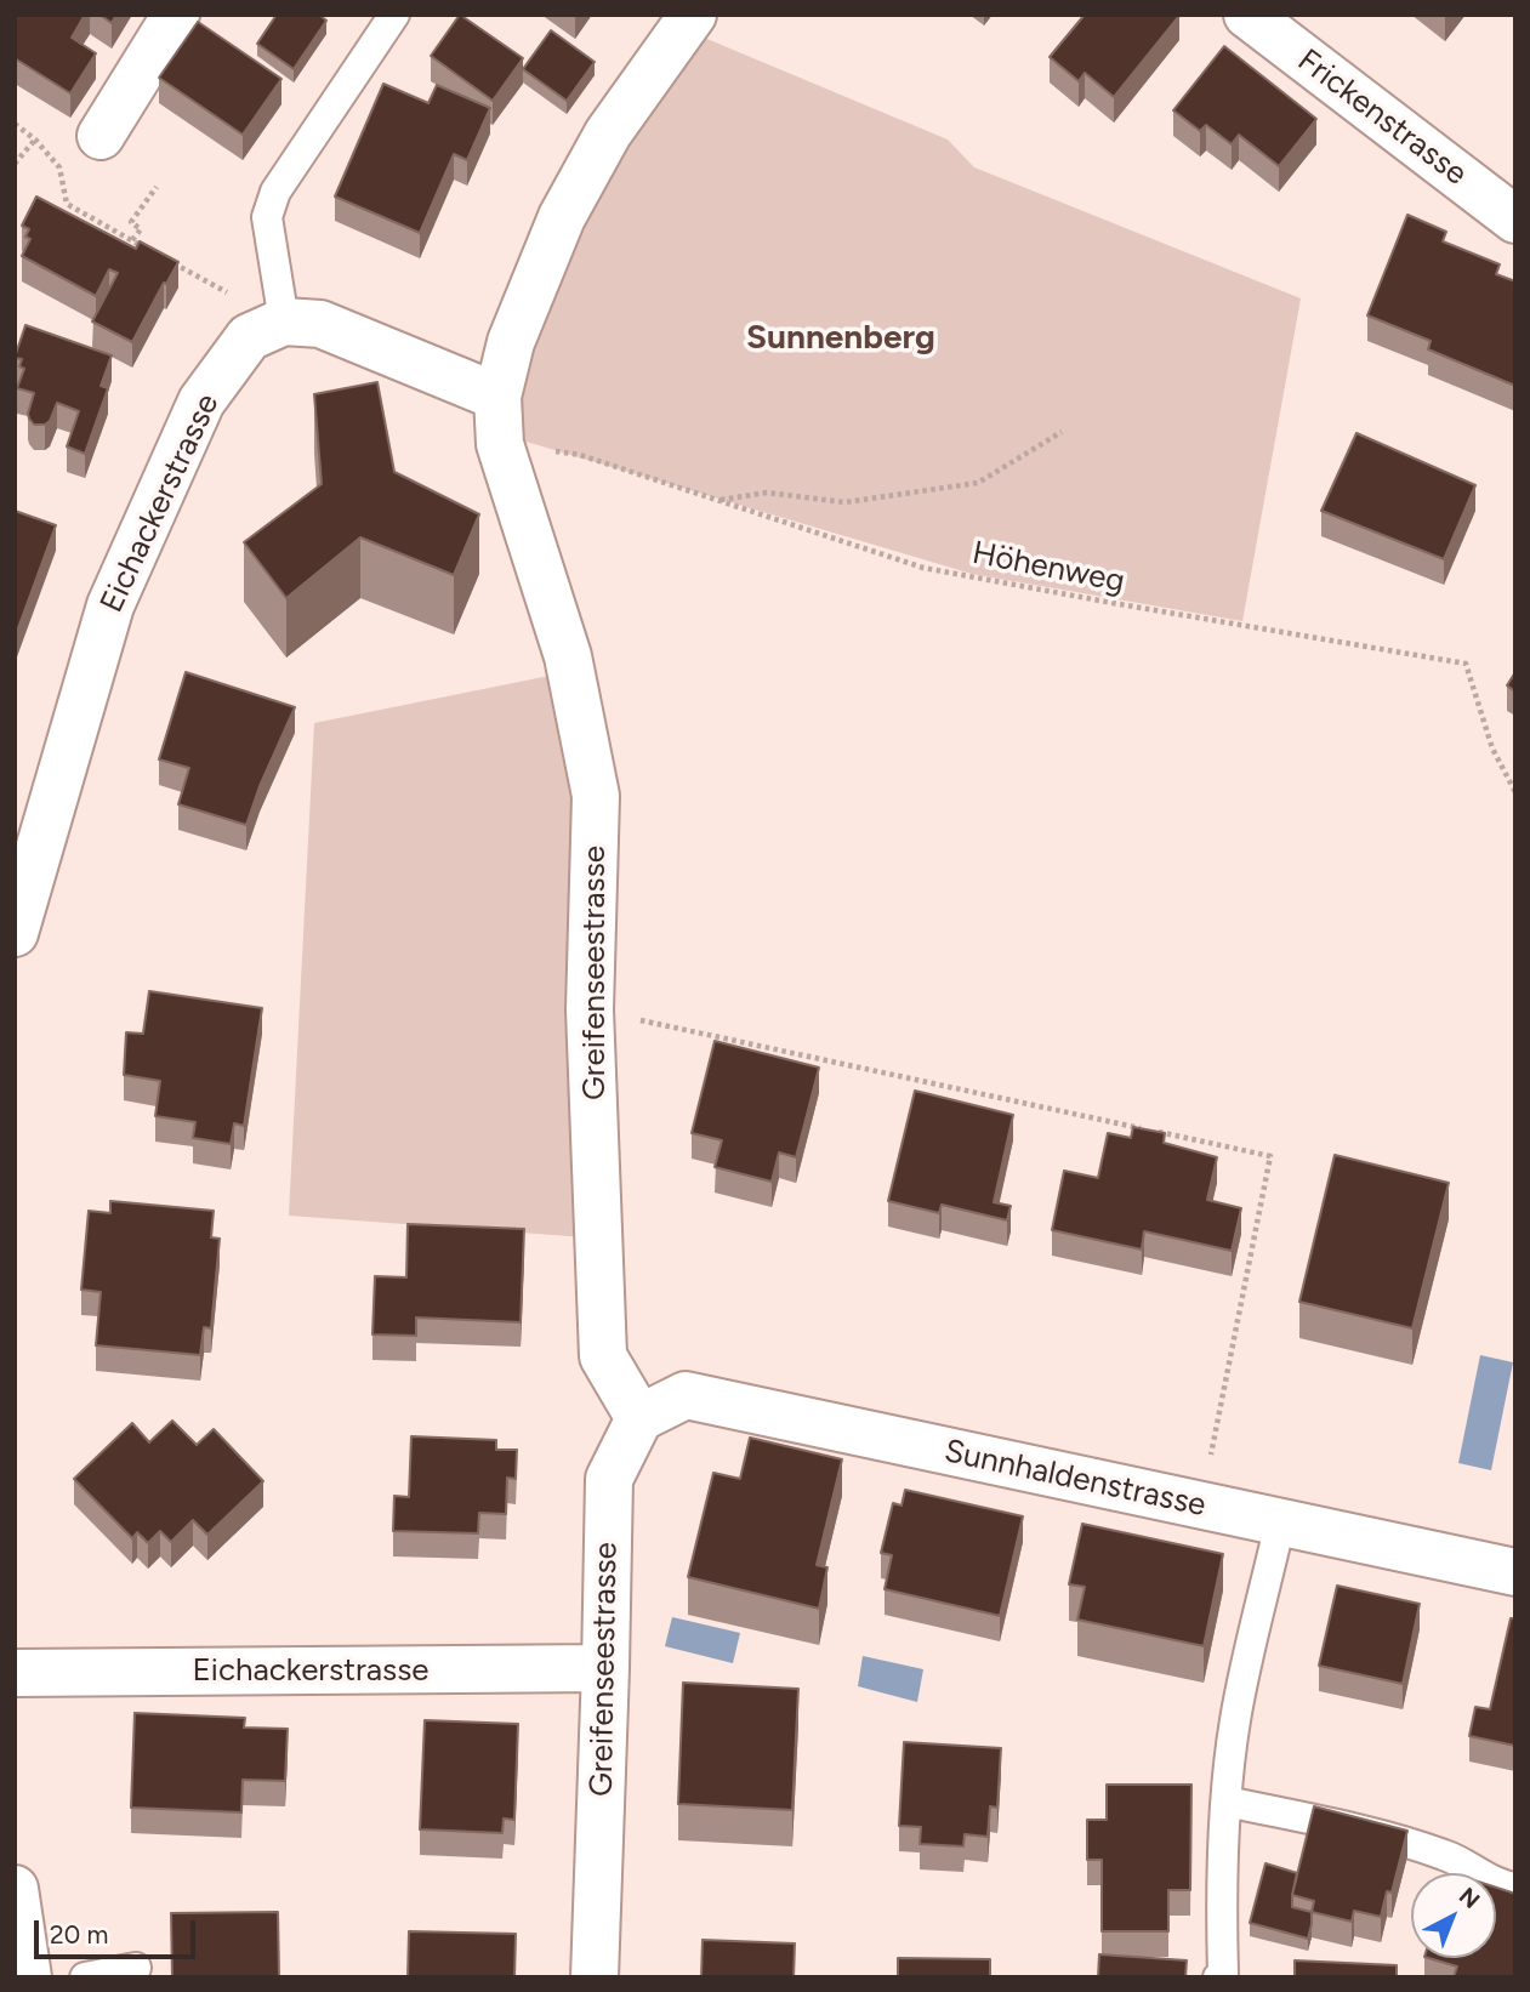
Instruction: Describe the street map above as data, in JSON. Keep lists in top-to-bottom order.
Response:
{
  "streets": {
    "street": [
      "Frickenstrasse",
      "Eichackerstrasse",
      "Greifenseestrasse",
      "Sunnhaldenstrasse"
    ],
    "path": ["Höhenweg"]
  },
  "crossings": [
    ["Eichackerstrasse", "Greifenseestrasse"],
    ["Höhenweg", "Greifenseestrasse"],
    ["Greifenseestrasse", "Sunnhaldenstrasse"]
  ],
  "districts": ["Sunnenberg"],
  "scale_bar": "20 m",
  "north": "top right"
}
